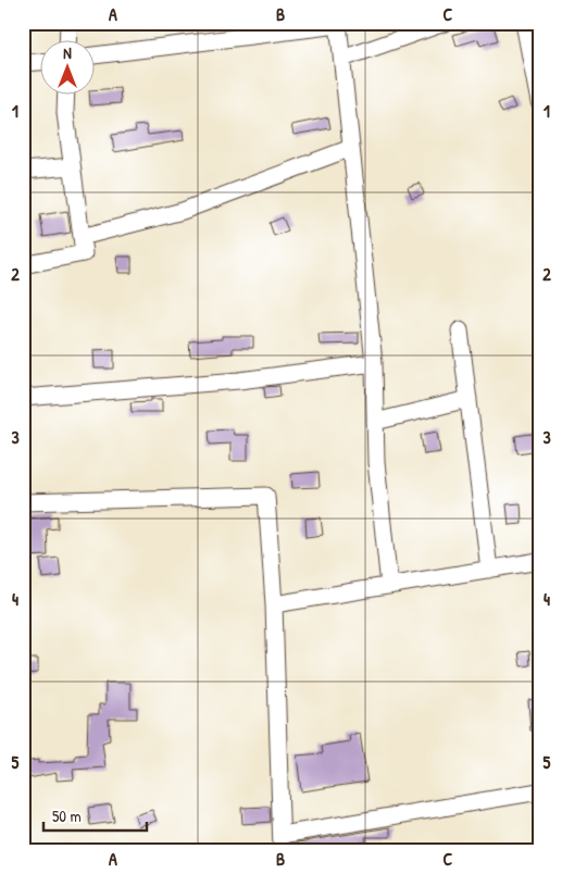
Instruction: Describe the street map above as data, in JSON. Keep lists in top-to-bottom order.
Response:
{
  "scale_bar": "50 m",
  "north": "top",
  "grid": {
    "columns": ["A", "B", "C"],
    "rows": [
      "1",
      "2",
      "3",
      "4",
      "5"
    ]
  }
}
